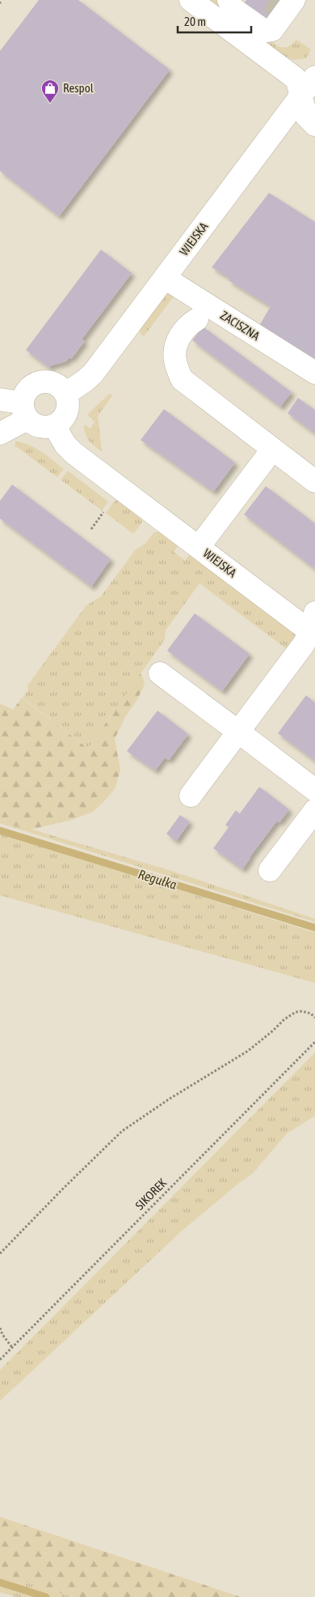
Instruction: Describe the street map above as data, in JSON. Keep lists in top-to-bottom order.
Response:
{
  "streets": {
    "street": ["WIEJSKA", "ZACISZNA"],
    "path": ["SIKOREK"]
  },
  "crossings": [
    ["WIEJSKA", "ZACISZNA"]
  ],
  "water": ["Regułka"],
  "places": {
    "shop": ["Respol"]
  },
  "scale_bar": "20 m"
}
